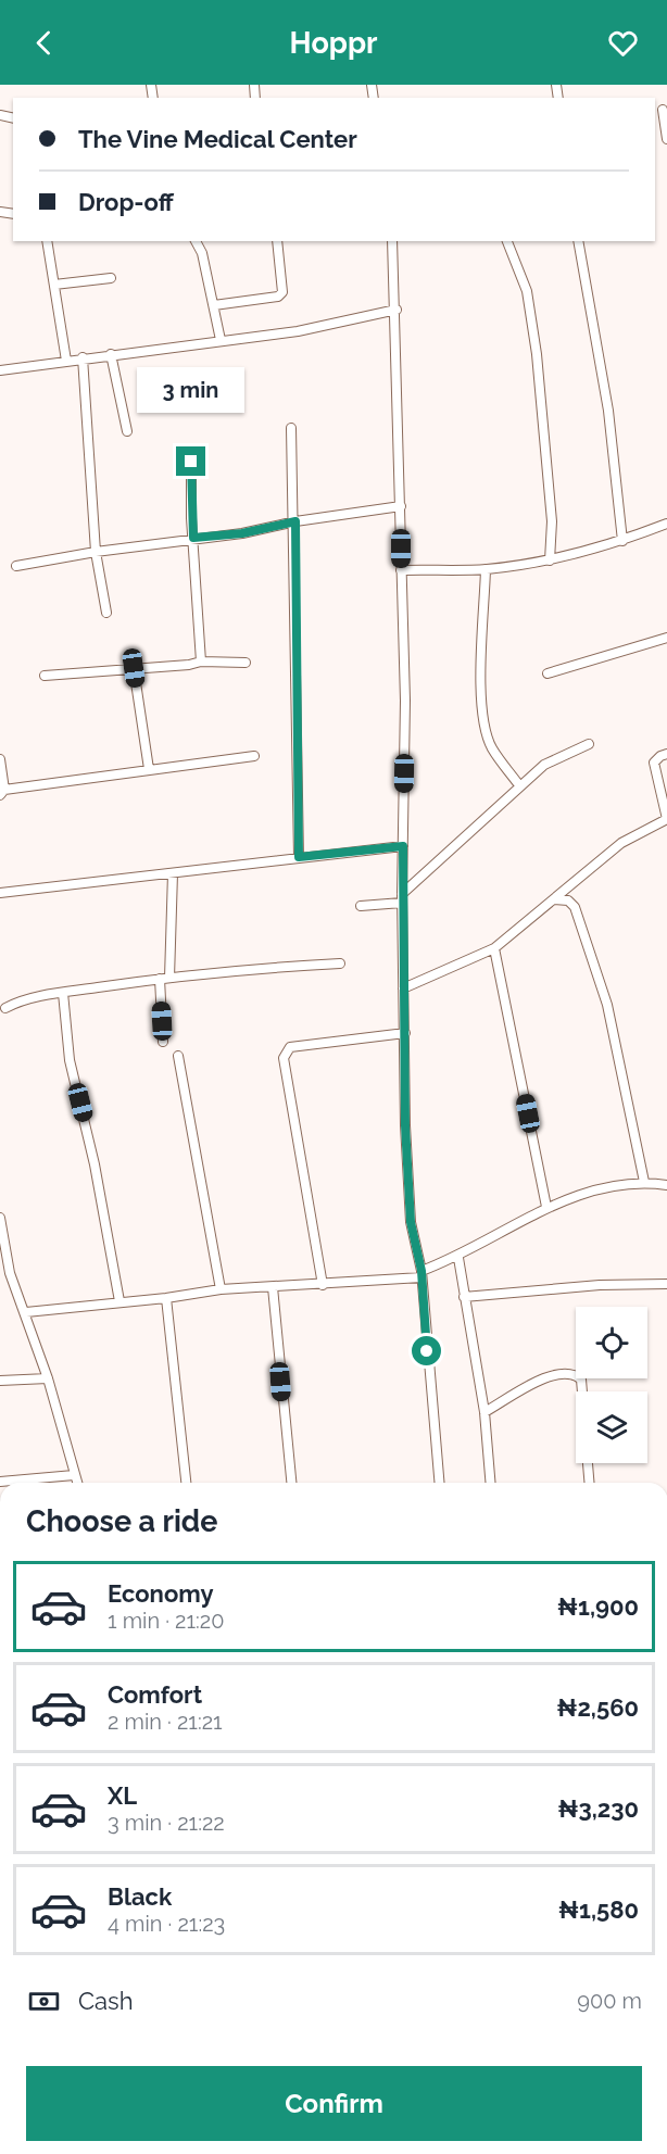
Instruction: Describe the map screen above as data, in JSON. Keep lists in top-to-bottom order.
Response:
{
  "page": {
    "header": "Hoppr",
    "banner": ["The Vine Medical Center", "Drop-off"],
    "bubble": "3 min",
    "heading": "Choose a ride",
    "list": [
      {
        "name": "Economy",
        "note": "1 min · 21:20",
        "value": "₦1,900"
      },
      {
        "name": "Comfort",
        "note": "2 min · 21:21",
        "value": "₦2,560"
      },
      {
        "name": "XL",
        "note": "3 min · 21:22",
        "value": "₦3,230"
      },
      {
        "name": "Black",
        "note": "4 min · 21:23",
        "value": "₦1,580"
      }
    ],
    "pay": ["Cash", "900 m"],
    "buttons": "Confirm"
  }
}
